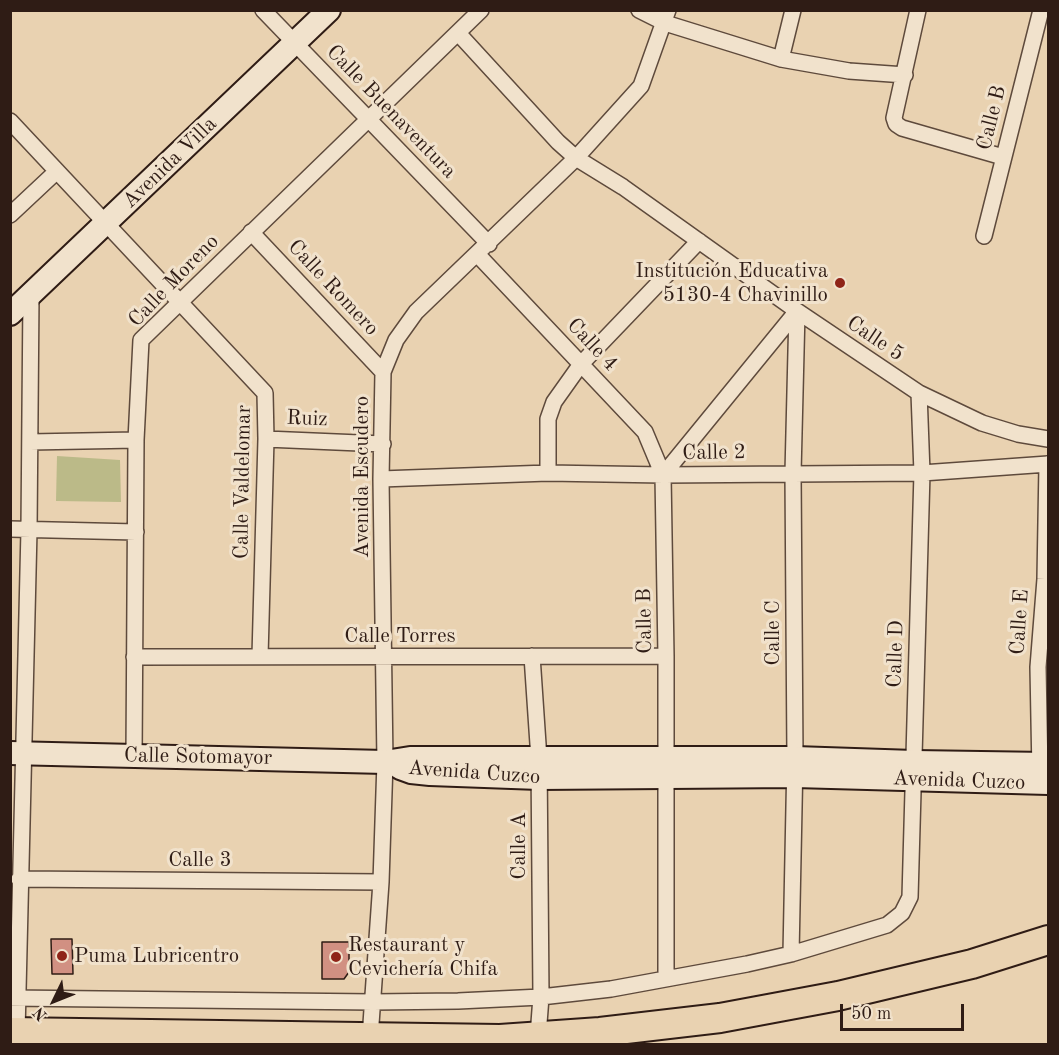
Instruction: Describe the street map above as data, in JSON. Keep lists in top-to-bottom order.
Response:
{
  "streets": {
    "street": [
      "Calle Buenaventura",
      "Calle B",
      "Avenida Villa",
      "Calle Moreno",
      "Calle Romero",
      "Calle 5",
      "Calle 4",
      "Ruiz",
      "Calle 2",
      "Avenida Escudero",
      "Calle Valdelomar",
      "Calle E",
      "Calle C",
      "Calle Torres",
      "Calle D",
      "Calle Sotomayor",
      "Avenida Cuzco",
      "Calle A",
      "Calle 3"
    ]
  },
  "crossings": [
    ["Calle Buenaventura", "Avenida Villa"],
    ["Calle Buenaventura", "Calle Moreno"],
    ["Calle Buenaventura", "Calle 4"],
    ["Calle Buenaventura", "Avenida Escudero"],
    ["Calle B", "Calle 4"],
    ["Calle B", "Calle 2"],
    ["Calle B", "Calle Torres"],
    ["Calle B", "Avenida Cuzco"],
    ["Avenida Villa", "Calle Valdelomar"],
    ["Calle Moreno", "Calle Romero"],
    ["Calle Moreno", "Calle 5"],
    ["Calle Moreno", "Calle Valdelomar"],
    ["Calle Moreno", "Calle Torres"],
    ["Calle Moreno", "Calle Sotomayor"],
    ["Calle Romero", "Avenida Escudero"],
    ["Calle 5", "Avenida Escudero"],
    ["Calle 5", "Calle C"],
    ["Calle 5", "Calle D"],
    ["Calle 4", "Calle 2"],
    ["Calle 4", "Avenida Escudero"],
    ["Ruiz", "Avenida Escudero"],
    ["Ruiz", "Calle Valdelomar"],
    ["Calle 2", "Avenida Escudero"],
    ["Calle 2", "Calle E"],
    ["Calle 2", "Calle C"],
    ["Calle 2", "Calle D"],
    ["Avenida Escudero", "Calle Torres"],
    ["Avenida Escudero", "Calle Sotomayor"],
    ["Avenida Escudero", "Avenida Cuzco"],
    ["Avenida Escudero", "Calle 3"],
    ["Calle Valdelomar", "Calle Torres"],
    ["Calle E", "Avenida Cuzco"],
    ["Calle C", "Calle D"],
    ["Calle C", "Avenida Cuzco"],
    ["Calle Torres", "Calle A"],
    ["Calle D", "Avenida Cuzco"],
    ["Calle Sotomayor", "Avenida Cuzco"],
    ["Avenida Cuzco", "Calle A"]
  ],
  "places": ["Institución Educativa 5130-4 Chavinillo", "Puma Lubricentro", "Restaurant y Cevichería Chifa"],
  "scale_bar": "50 m",
  "north": "bottom left"
}
